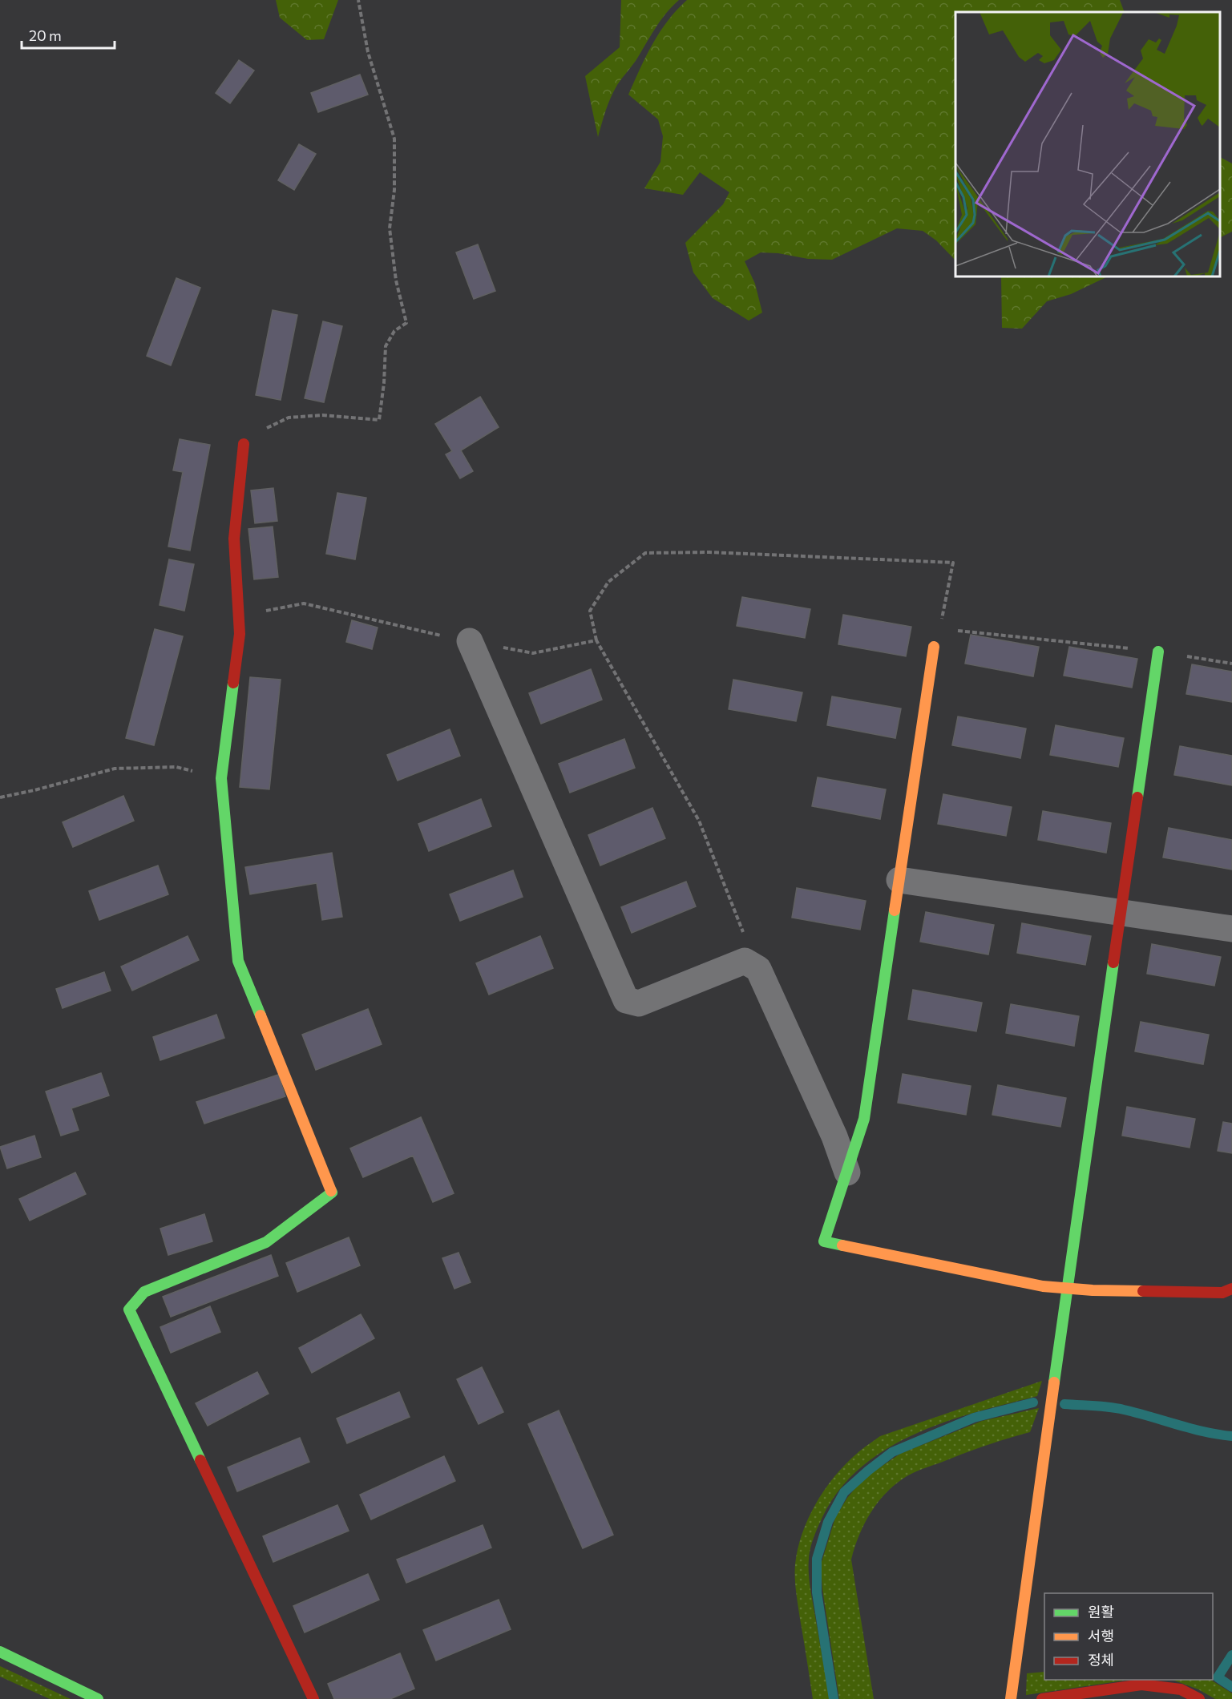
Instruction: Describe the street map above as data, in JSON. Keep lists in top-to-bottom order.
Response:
{
  "legend": ["원활", "서행", "정체"],
  "scale_bar": "20 m"
}
